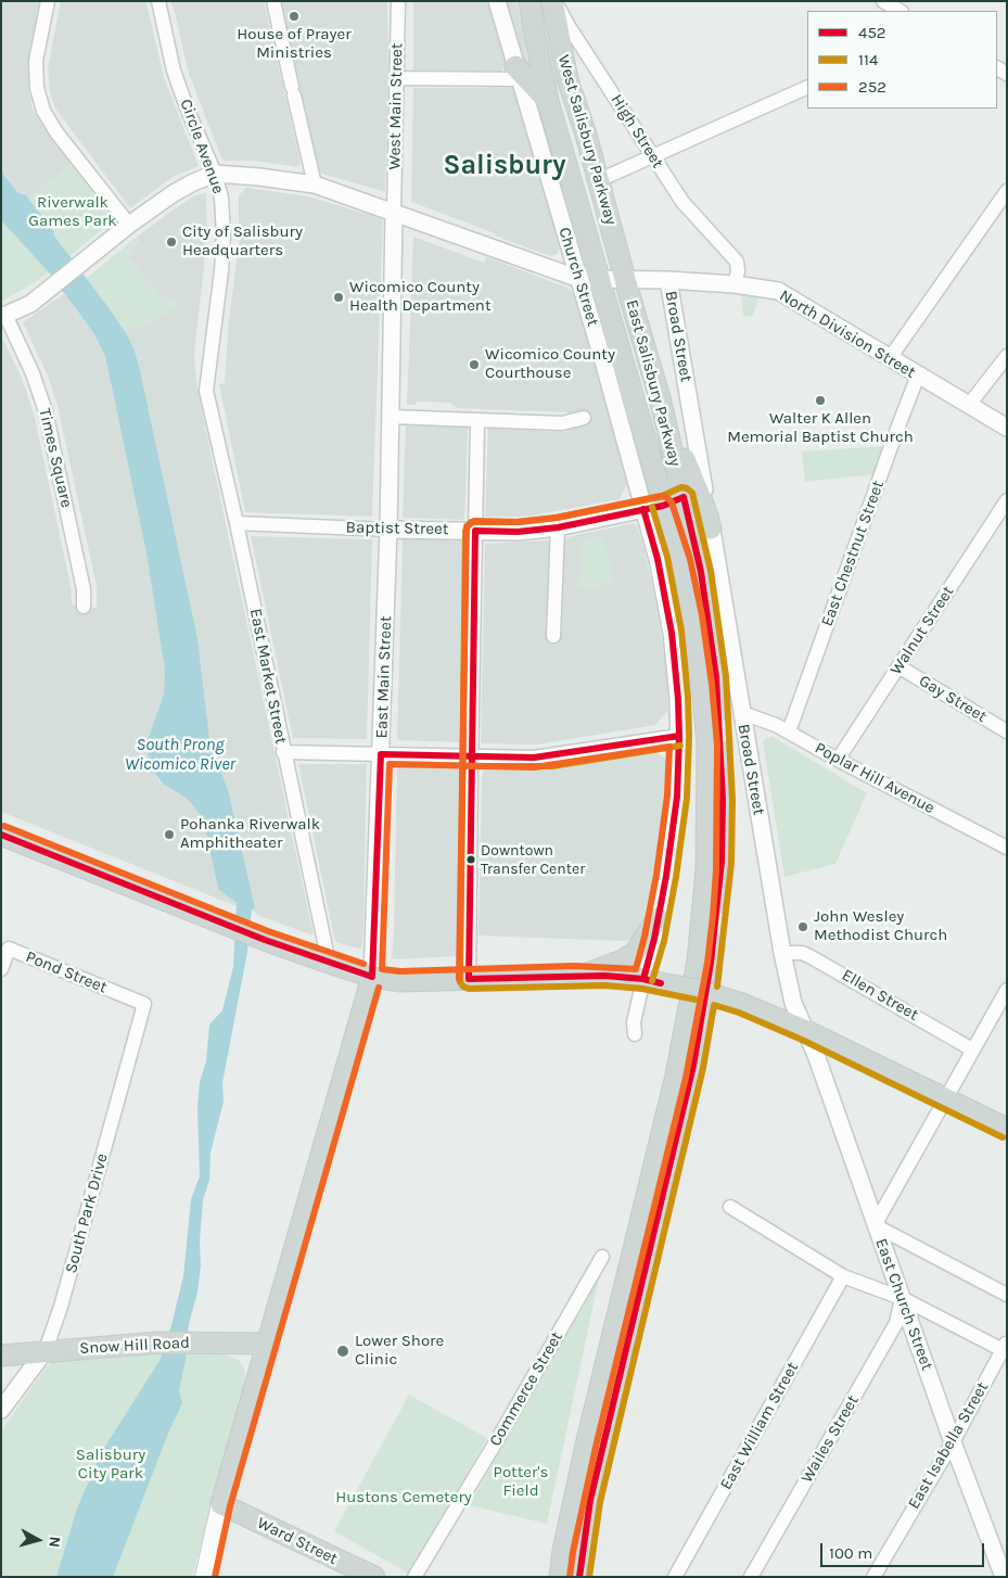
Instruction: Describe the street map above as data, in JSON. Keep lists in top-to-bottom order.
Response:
{
  "streets": {
    "main road": [
      "West Salisbury Parkway",
      "East Salisbury Parkway",
      "East Main Street",
      "Snow Hill Road",
      "Ward Street"
    ],
    "street": [
      "West Main Street",
      "High Street",
      "Circle Avenue",
      "Church Street",
      "North Division Street",
      "Broad Street",
      "Times Square",
      "Baptist Street",
      "East Chestnut Street",
      "Walnut Street",
      "East Market Street",
      "Gay Street",
      "Poplar Hill Avenue",
      "Pond Street",
      "Ellen Street",
      "South Park Drive",
      "East Church Street",
      "Commerce Street",
      "East William Street",
      "Wailes Street",
      "East Isabella Street"
    ]
  },
  "crossings": [
    ["West Main Street", "North Division Street"],
    ["West Main Street", "East Main Street"],
    ["High Street", "West Salisbury Parkway"],
    ["High Street", "North Division Street"],
    ["West Salisbury Parkway", "North Division Street"],
    ["West Salisbury Parkway", "East Salisbury Parkway"],
    ["Circle Avenue", "North Division Street"],
    ["Circle Avenue", "East Market Street"],
    ["Church Street", "North Division Street"],
    ["Church Street", "East Salisbury Parkway"],
    ["Church Street", "Baptist Street"],
    ["North Division Street", "Broad Street"],
    ["North Division Street", "East Salisbury Parkway"],
    ["North Division Street", "East Chestnut Street"],
    ["North Division Street", "East Main Street"],
    ["Broad Street", "Poplar Hill Avenue"],
    ["Broad Street", "Ellen Street"],
    ["Broad Street", "East Church Street"],
    ["East Salisbury Parkway", "Baptist Street"],
    ["Baptist Street", "East Market Street"],
    ["Baptist Street", "East Main Street"],
    ["East Chestnut Street", "Poplar Hill Avenue"],
    ["Walnut Street", "Gay Street"],
    ["Walnut Street", "Poplar Hill Avenue"],
    ["East Main Street", "Snow Hill Road"],
    ["East Main Street", "Ward Street"],
    ["Pond Street", "South Park Drive"],
    ["South Park Drive", "Snow Hill Road"],
    ["East Church Street", "Wailes Street"],
    ["East Church Street", "East Isabella Street"]
  ],
  "districts": ["Salisbury"],
  "water": ["South Prong Wicomico River"],
  "parks": [
    "Riverwalk Games Park",
    "Salisbury City Park",
    "Potter's Field",
    "Hustons Cemetery"
  ],
  "places": [
    "House of Prayer Ministries",
    "City of Salisbury Headquarters",
    "Wicomico County Health Department",
    "Wicomico County Courthouse",
    "Walter K Allen Memorial Baptist Church",
    "Pohanka Riverwalk Amphitheater",
    "Downtown Transfer Center",
    "John Wesley Methodist Church",
    "Lower Shore Clinic"
  ],
  "lines": ["transit line 114", "transit line 252", "transit line 452"],
  "legend": ["452", "114", "252"],
  "scale_bar": "100 m",
  "north": "right"
}
